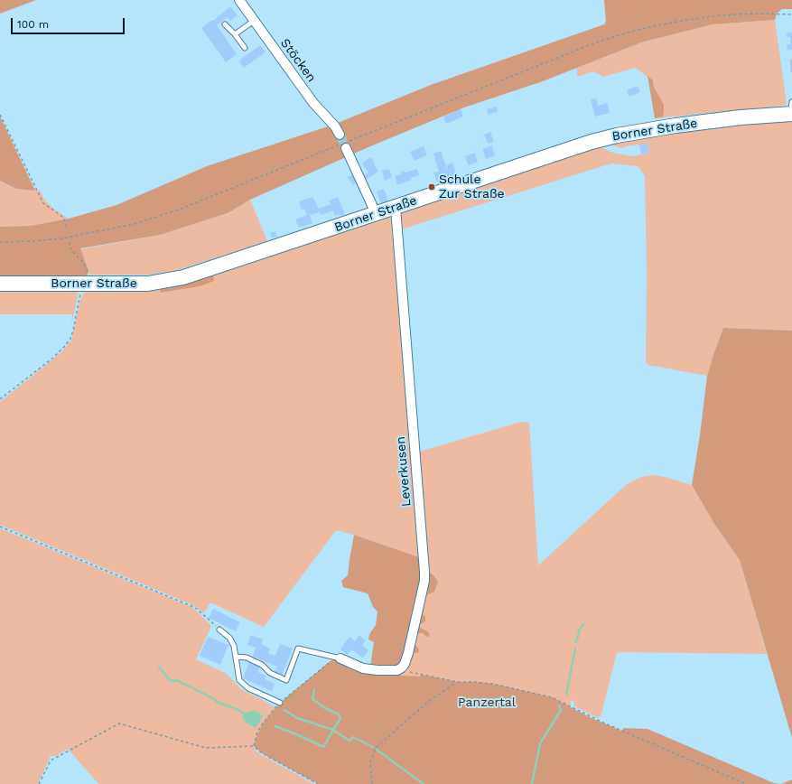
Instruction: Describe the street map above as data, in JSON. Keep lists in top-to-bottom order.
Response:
{
  "streets": {
    "main road": ["Borner Straße"],
    "street": ["Stöcken", "Leverkusen"]
  },
  "crossings": [
    ["Borner Straße", "Leverkusen"]
  ],
  "parks": ["Panzertal"],
  "places": ["Schule Zur Straße"],
  "scale_bar": "100 m"
}
